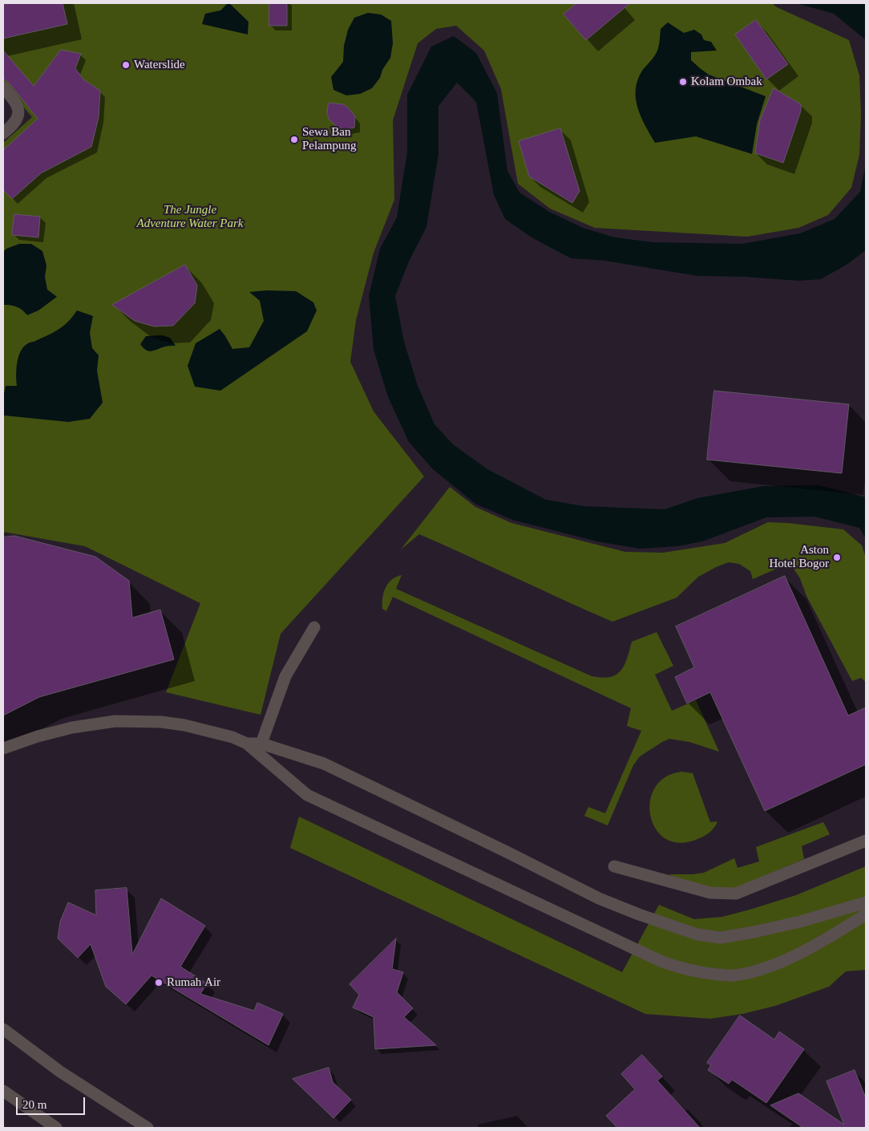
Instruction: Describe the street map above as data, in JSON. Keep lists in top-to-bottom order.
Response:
{
  "parks": ["The Jungle Adventure Water Park"],
  "places": [
    "Waterslide",
    "Kolam Ombak",
    "Sewa Ban Pelampung",
    "Aston Hotel Bogor",
    "Rumah Air"
  ],
  "scale_bar": "20 m"
}
